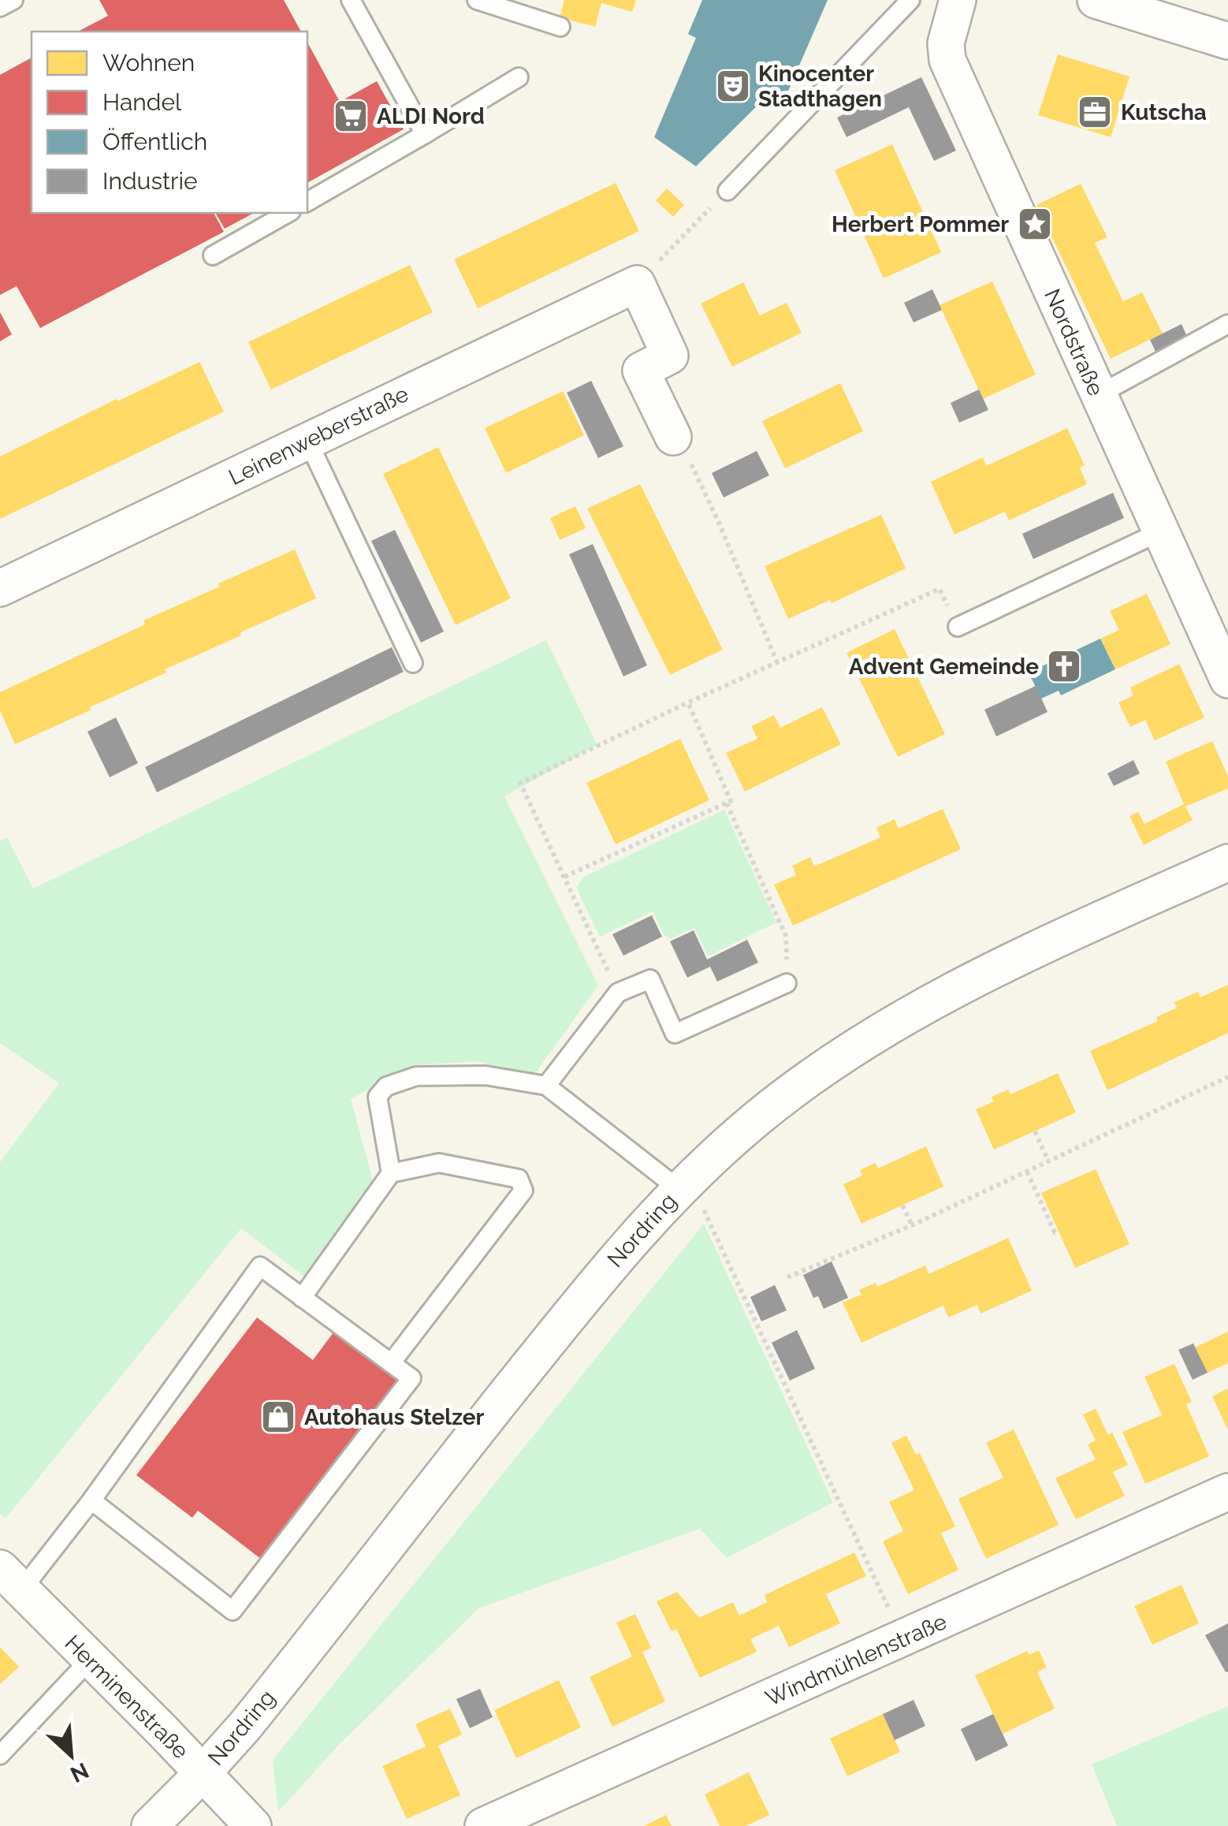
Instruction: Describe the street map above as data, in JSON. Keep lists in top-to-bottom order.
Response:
{
  "streets": {
    "street": [
      "Nordstraße",
      "Leinenweberstraße",
      "Nordring",
      "Windmühlenstraße",
      "Herminenstraße"
    ]
  },
  "crossings": [
    ["Nordring", "Herminenstraße"]
  ],
  "places": {
    "theatre": ["Kinocenter Stadthagen"],
    "office": ["Kutscha"],
    "supermarket": ["ALDI Nord"],
    "place": ["Herbert Pommer"],
    "church": ["Advent Gemeinde"],
    "shop": ["Autohaus Stelzer"]
  },
  "legend": [
    "Wohnen",
    "Handel",
    "Öffentlich",
    "Industrie"
  ],
  "north": "bottom right"
}
